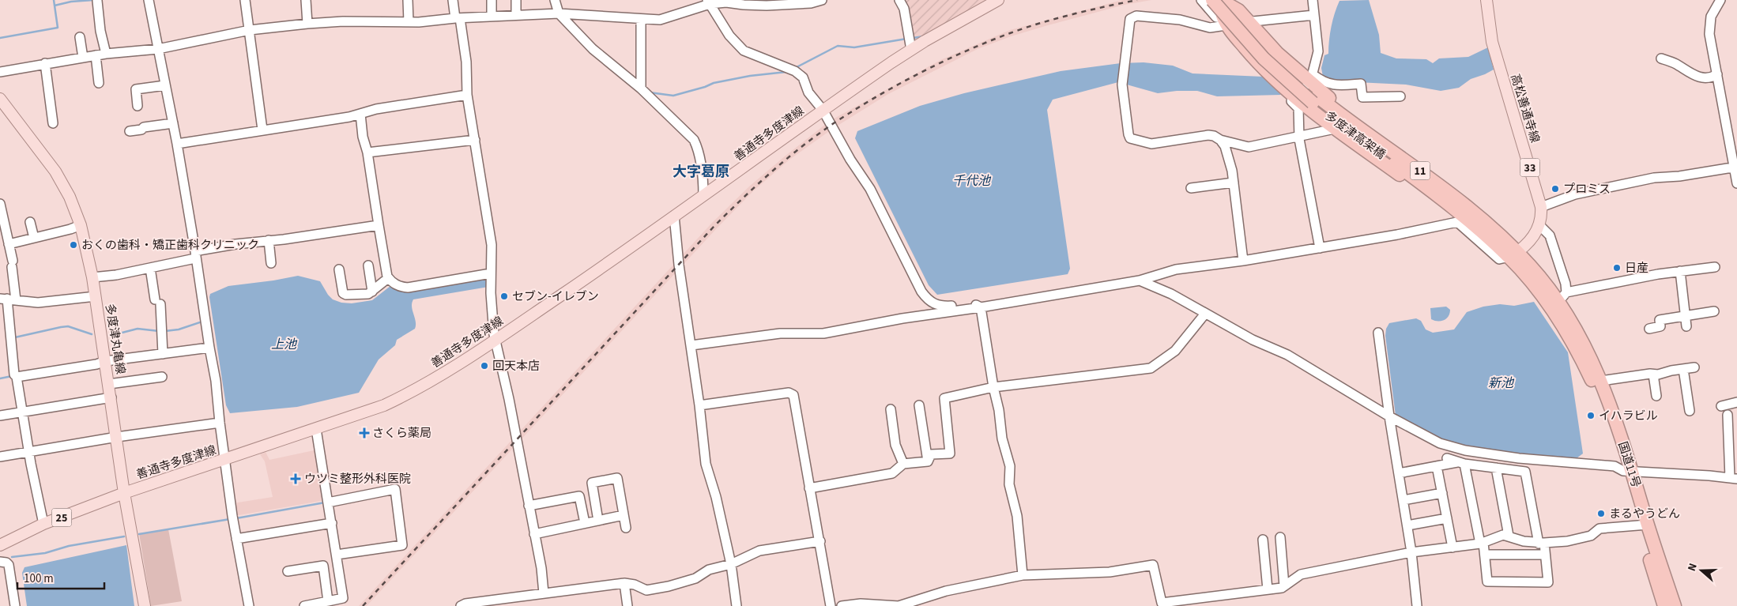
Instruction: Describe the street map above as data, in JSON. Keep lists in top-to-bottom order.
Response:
{
  "streets": {
    "highway": ["多度津高架橋", "11", "国道11号"],
    "main road": [
      "高松善通寺線",
      "善通寺多度津線",
      "33",
      "多度津丸亀線",
      "25"
    ]
  },
  "crossings": [
    ["高松善通寺線", "多度津高架橋"],
    ["高松善通寺線", "国道11号"],
    ["善通寺多度津線", "多度津丸亀線"],
    ["多度津高架橋", "国道11号"]
  ],
  "districts": ["大字葛原"],
  "water": ["千代池", "上池", "新池"],
  "places": {
    "other": [
      "プロミス",
      "おくの歯科・矯正歯科クリニック",
      "日産",
      "セブン-イレブン",
      "回天本店",
      "イハラビル",
      "まるやうどん"
    ],
    "health": ["さくら薬局", "ウツミ整形外科医院"]
  },
  "scale_bar": "100 m",
  "north": "left"
}
